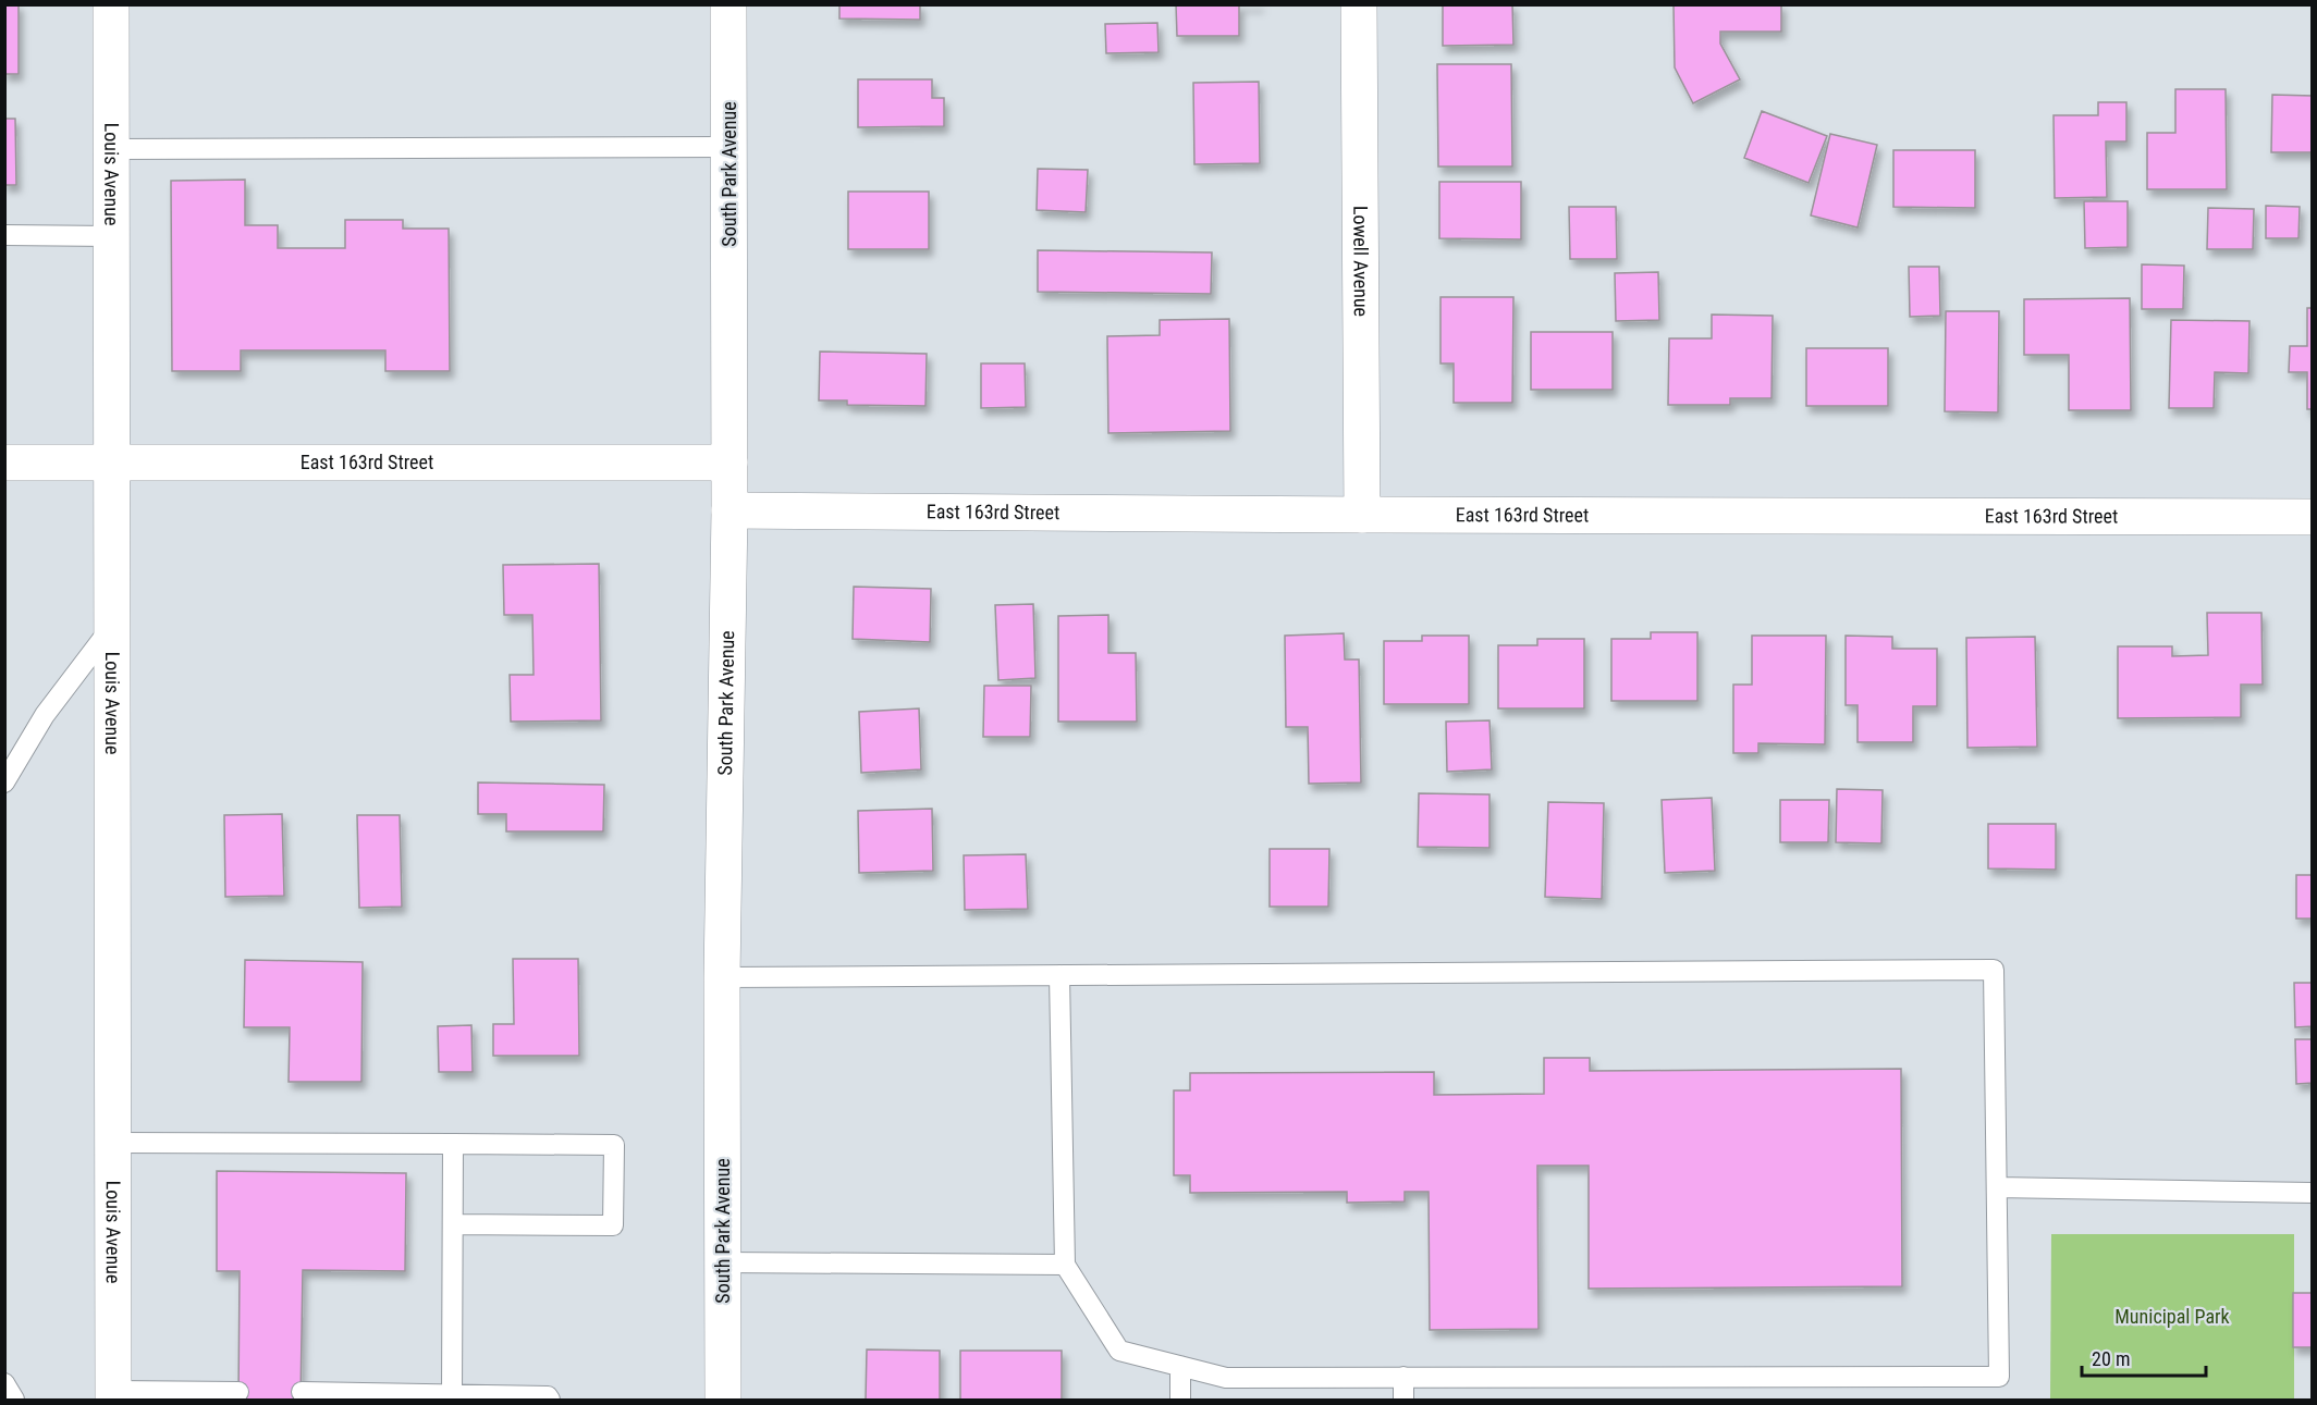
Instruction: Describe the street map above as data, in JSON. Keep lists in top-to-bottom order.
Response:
{
  "streets": {
    "street": [
      "Louis Avenue",
      "South Park Avenue",
      "Lowell Avenue",
      "East 163rd Street"
    ]
  },
  "crossings": [
    ["Louis Avenue", "East 163rd Street"],
    ["South Park Avenue", "East 163rd Street"],
    ["Lowell Avenue", "East 163rd Street"]
  ],
  "parks": ["Municipal Park"],
  "scale_bar": "20 m"
}
